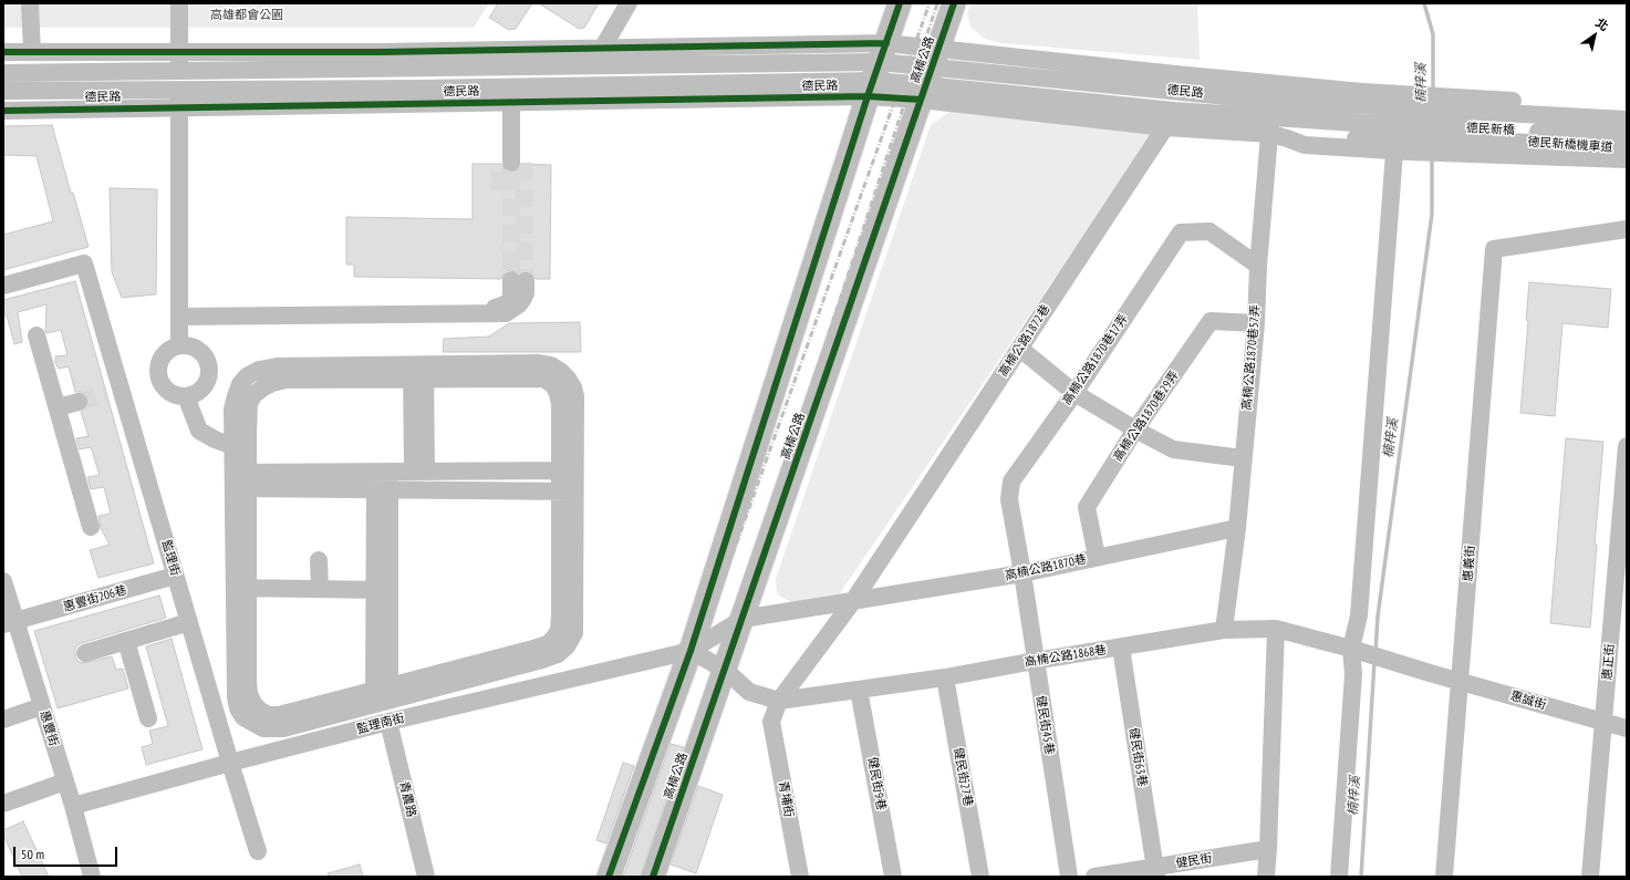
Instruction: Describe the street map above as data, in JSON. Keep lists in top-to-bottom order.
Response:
{
  "streets": {
    "main road": ["高楠公路"],
    "street": [
      "德民路",
      "德民新橋",
      "德民新橋機車道",
      "高楠公路1872巷",
      "高楠公路1870巷57弄",
      "高楠公路1870巷17弄",
      "高楠公路1870巷29弄",
      "監理街",
      "惠義街",
      "高楠公路1870巷",
      "惠豐街206巷",
      "高楠公路1868巷",
      "惠正街",
      "惠誠街",
      "監理南街",
      "健民街45巷",
      "惠豐街",
      "健民街63巷",
      "健民街27巷",
      "健民街9巷",
      "青農路",
      "青埔街",
      "健民街"
    ]
  },
  "crossings": [
    ["高楠公路", "德民路"],
    ["高楠公路", "高楠公路1870巷"],
    ["高楠公路", "監理南街"],
    ["德民路", "德民新橋"],
    ["德民路", "德民新橋機車道"],
    ["德民路", "高楠公路1872巷"],
    ["德民路", "高楠公路1870巷57弄"],
    ["德民新橋", "德民新橋機車道"],
    ["高楠公路1872巷", "高楠公路1870巷"],
    ["高楠公路1872巷", "高楠公路1868巷"],
    ["高楠公路1872巷", "青埔街"],
    ["高楠公路1870巷57弄", "高楠公路1870巷17弄"],
    ["高楠公路1870巷57弄", "高楠公路1870巷29弄"],
    ["高楠公路1870巷57弄", "高楠公路1870巷"],
    ["高楠公路1870巷57弄", "高楠公路1868巷"],
    ["高楠公路1870巷17弄", "高楠公路1870巷"],
    ["高楠公路1870巷17弄", "健民街45巷"],
    ["高楠公路1870巷29弄", "高楠公路1870巷"],
    ["監理街", "惠豐街206巷"],
    ["監理街", "監理南街"],
    ["惠義街", "惠誠街"],
    ["高楠公路1870巷", "監理南街"],
    ["高楠公路1870巷", "健民街45巷"],
    ["惠豐街206巷", "惠豐街"],
    ["高楠公路1868巷", "惠誠街"],
    ["高楠公路1868巷", "健民街45巷"],
    ["高楠公路1868巷", "健民街63巷"],
    ["高楠公路1868巷", "健民街27巷"],
    ["高楠公路1868巷", "健民街9巷"],
    ["惠正街", "惠誠街"],
    ["監理南街", "惠豐街"],
    ["監理南街", "青農路"],
    ["健民街63巷", "健民街"]
  ],
  "water": ["楠梓溪"],
  "parks": ["高雄都會公園"],
  "scale_bar": "50 m",
  "north": "top right"
}
